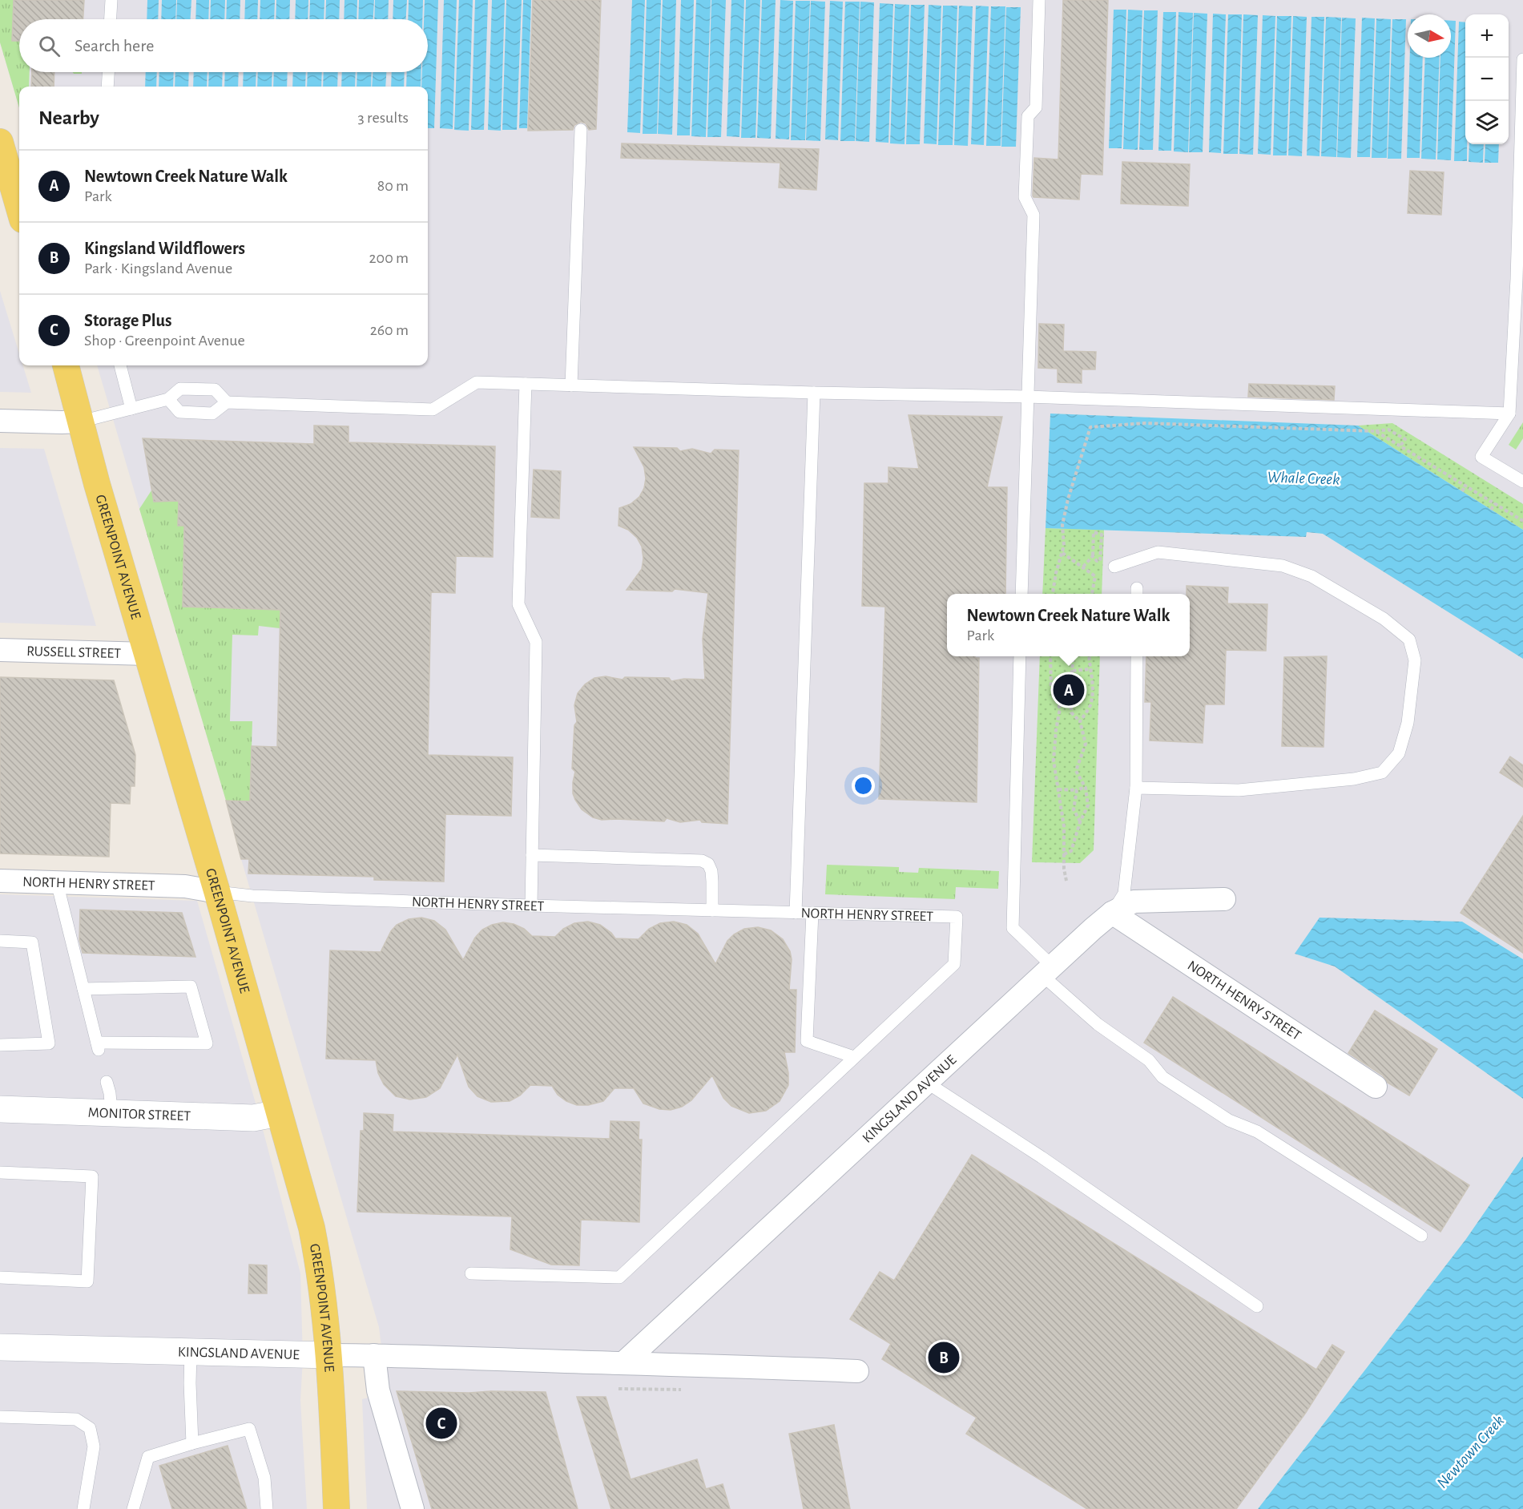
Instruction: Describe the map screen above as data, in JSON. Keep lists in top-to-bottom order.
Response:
{
  "streets": {
    "main road": ["GREENPOINT AVENUE", "KINGSLAND AVENUE", "MONITOR STREET"],
    "street": ["RUSSELL STREET", "NORTH HENRY STREET"]
  },
  "crossings": [
    ["GREENPOINT AVENUE", "RUSSELL STREET"],
    ["GREENPOINT AVENUE", "NORTH HENRY STREET"],
    ["GREENPOINT AVENUE", "KINGSLAND AVENUE"],
    ["GREENPOINT AVENUE", "MONITOR STREET"],
    ["NORTH HENRY STREET", "KINGSLAND AVENUE"]
  ],
  "water": ["Whale Creek", "Newtown Creek"],
  "north": "right",
  "page": {
    "map_buttons": ["+", "−"],
    "search": "Search here",
    "heading": ["Nearby", "3 results"],
    "list": [
      {
        "mark": "A",
        "name": "Newtown Creek Nature Walk",
        "note": "Park",
        "value": "80 m"
      },
      {
        "mark": "B",
        "name": "Kingsland Wildflowers",
        "note": "Park · Kingsland Avenue",
        "value": "200 m"
      },
      {
        "mark": "C",
        "name": "Storage Plus",
        "note": "Shop · Greenpoint Avenue",
        "value": "260 m"
      }
    ],
    "popup": ["Newtown Creek Nature Walk", "Park"],
    "pins": ["A", "B", "C"]
  }
}
